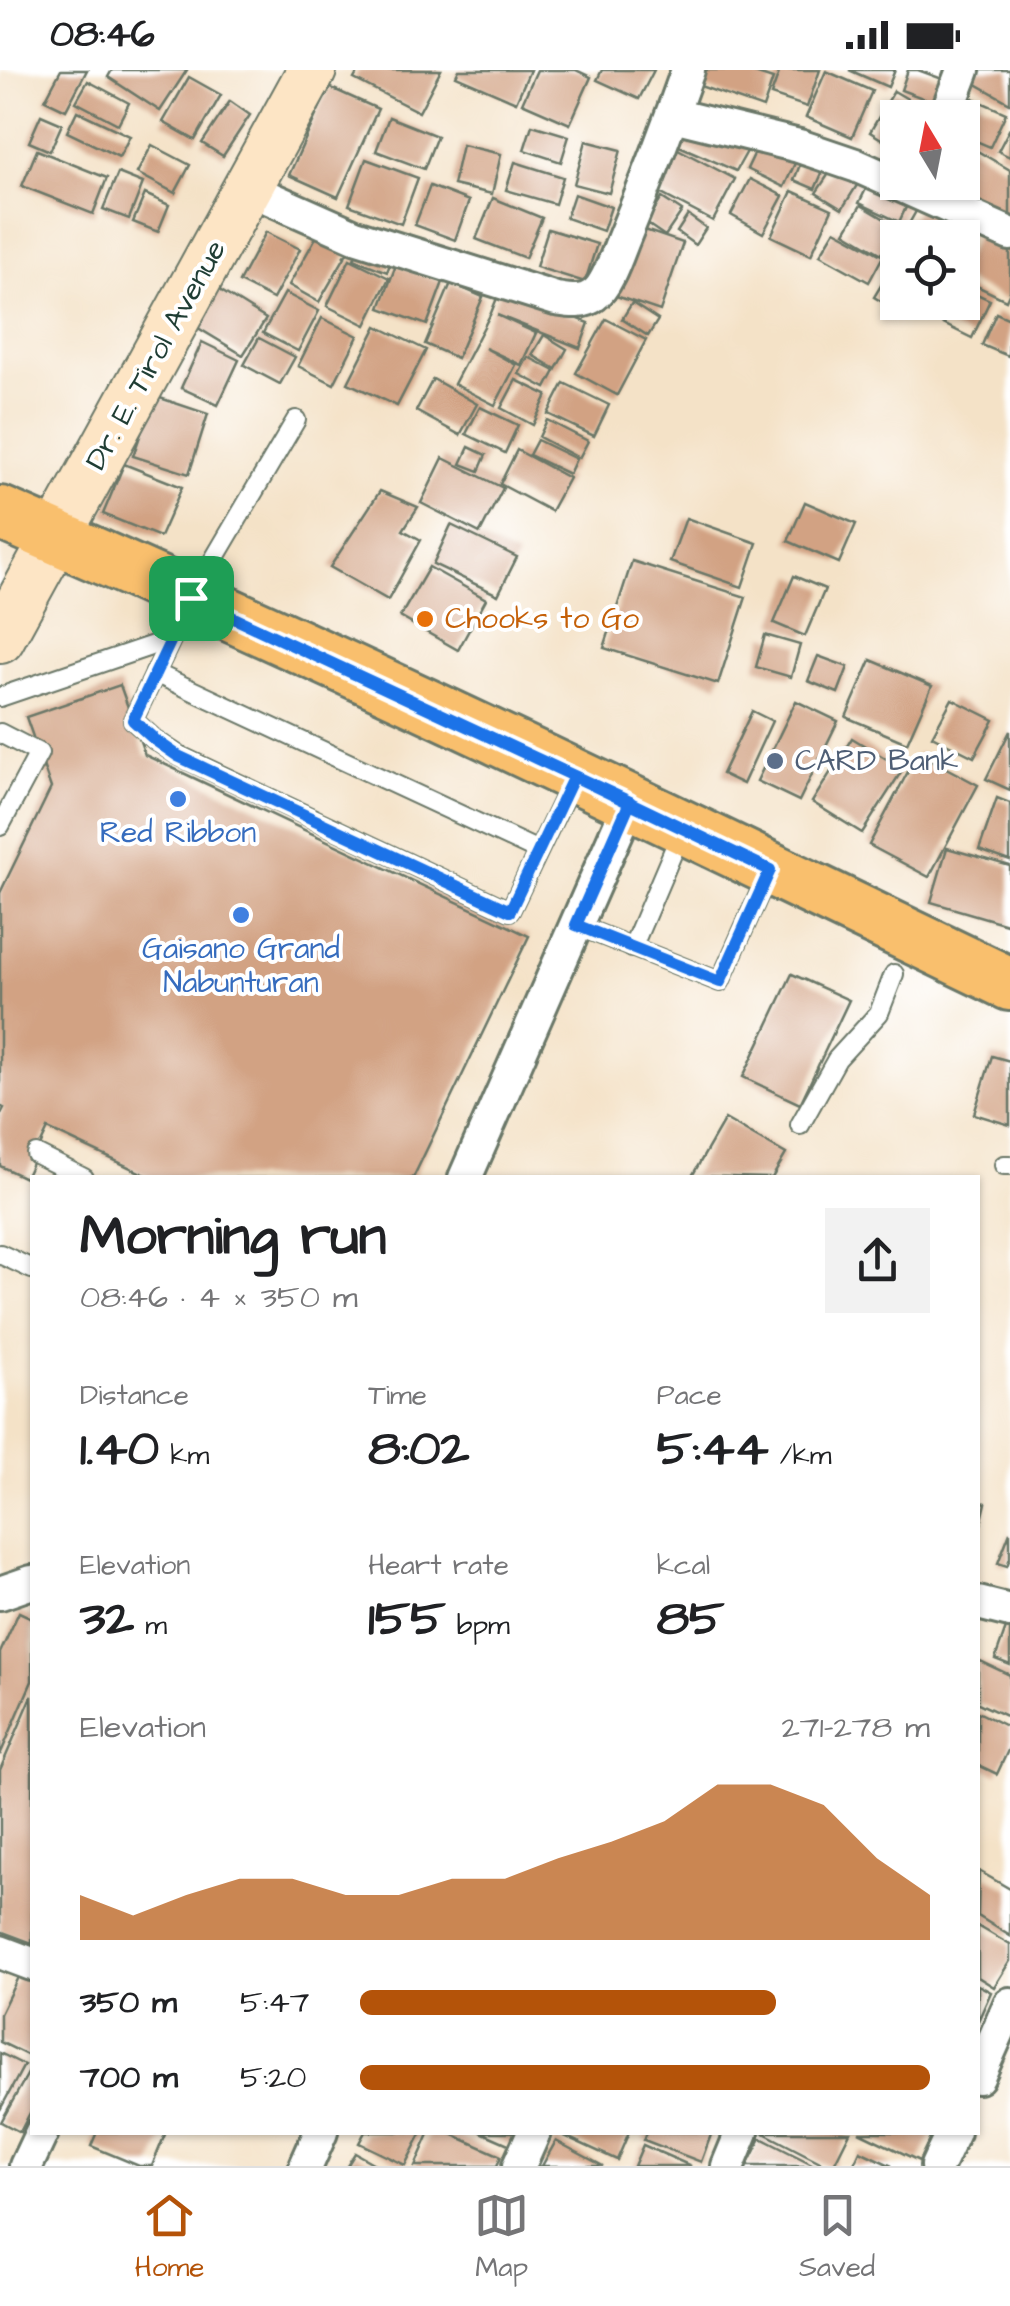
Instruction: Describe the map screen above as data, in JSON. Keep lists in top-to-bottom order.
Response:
{
  "streets": {
    "main road": ["Dr. E. Tirol Avenue"]
  },
  "places": [
    "Chooks to Go",
    "CARD Bank",
    "Red Ribbon",
    "Gaisano Grand Nabunturan"
  ],
  "north": "top",
  "page": {
    "status": "08:46",
    "heading": ["Morning run", "08:46 · 4 × 350 m"],
    "stats": [
      ["Distance", "1.40 km"],
      ["Time", "8:02"],
      ["Pace", "5:44 /km"],
      ["Elevation", "32 m"],
      ["Heart rate", "155 bpm"],
      ["kcal", "85"]
    ],
    "chart": ["Elevation", "271–278 m"],
    "list": [
      {
        "name": "350 m",
        "note": "5:47"
      },
      {
        "name": "700 m",
        "note": "5:20"
      }
    ],
    "tabs": ["Home", "Map", "Saved"]
  }
}
